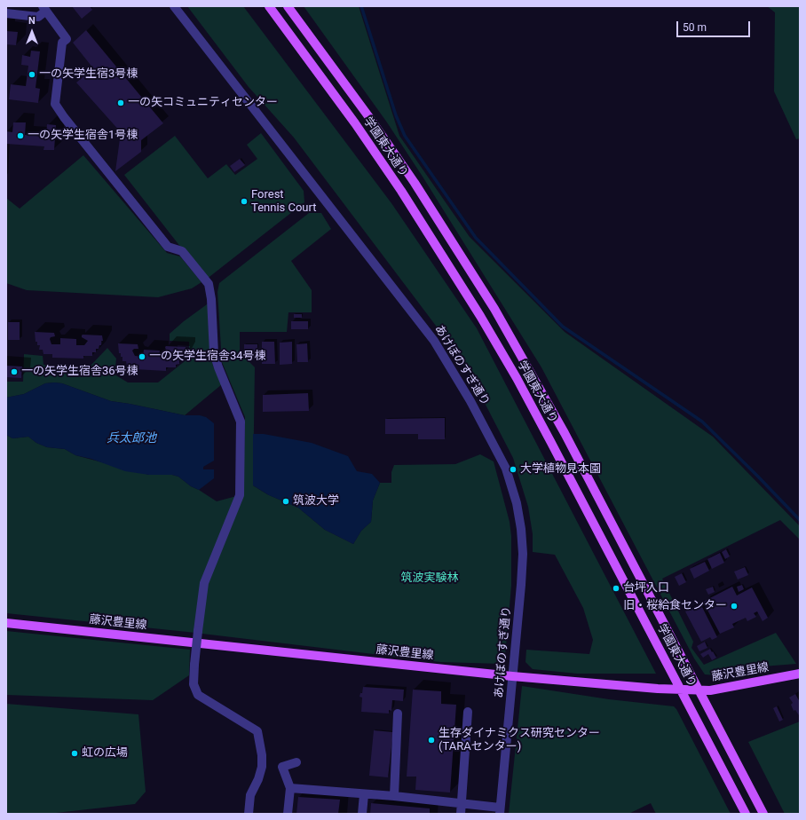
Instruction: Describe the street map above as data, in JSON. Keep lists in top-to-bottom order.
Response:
{
  "streets": {
    "main road": ["学園東大通り", "藤沢豊里線"],
    "street": ["あけぼのすぎ通り"]
  },
  "crossings": [
    ["学園東大通り", "藤沢豊里線"],
    ["あけぼのすぎ通り", "藤沢豊里線"]
  ],
  "water": ["兵太郎池"],
  "parks": ["筑波実験林"],
  "places": [
    "一の矢学生宿3号棟",
    "一の矢コミュニティセンター",
    "一の矢学生宿舎1号棟",
    "Forest Tennis Court",
    "一の矢学生宿舎34号棟",
    "一の矢学生宿舎36号棟",
    "大学植物見本園",
    "筑波大学",
    "台坪入口",
    "旧・桜給食センター",
    "生存ダイナミクス研究センター (TARAセンター)",
    "虹の広場"
  ],
  "scale_bar": "50 m",
  "north": "top"
}
